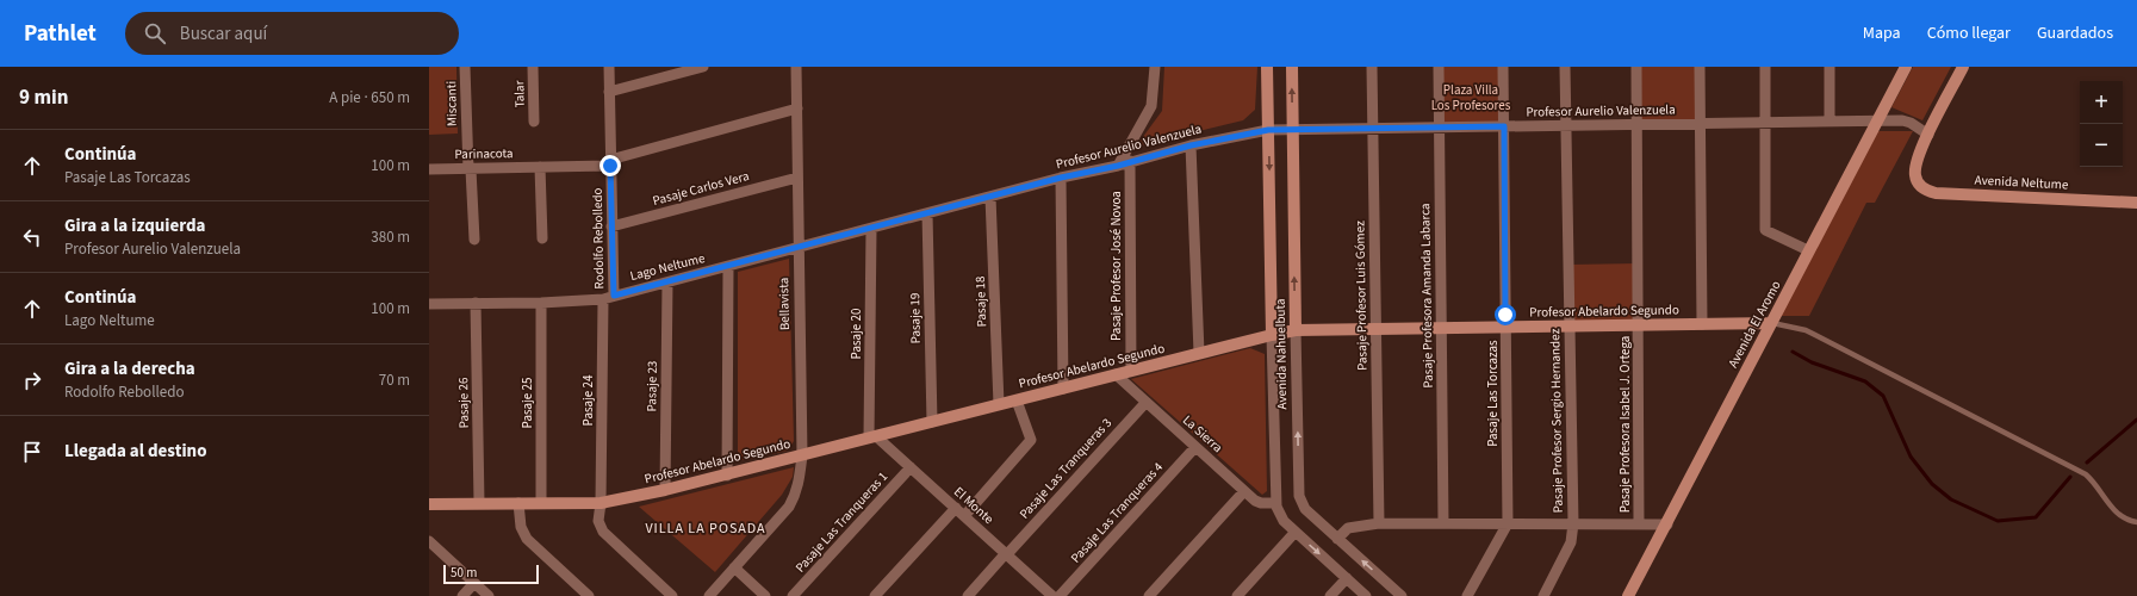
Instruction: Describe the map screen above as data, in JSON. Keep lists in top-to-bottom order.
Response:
{
  "streets": {
    "street": [
      "Talar",
      "Miscanti",
      "Profesor Aurelio Valenzuela",
      "Parinacota",
      "Avenida Neltume",
      "Pasaje Carlos Vera",
      "Rodolfo Rebolledo",
      "Pasaje Profesor José Novoa",
      "Lago Neltume",
      "Pasaje Profesor Luis Gómez",
      "Pasaje Profesora Amanda Labarca",
      "Pasaje 18",
      "Bellavista",
      "Profesor Abelardo Segundo",
      "Pasaje 19",
      "Avenida El Aromo",
      "Pasaje 20",
      "Avenida Nahuelbuta",
      "Pasaje 23",
      "Pasaje Las Torcazas",
      "Pasaje 24",
      "Pasaje 26",
      "Pasaje 25",
      "Pasaje Profesor Sergio Hernandez",
      "Pasaje Profesora Isabel J. Ortega",
      "La Sierra",
      "Pasaje Las Tranqueras 3",
      "El Monte",
      "Pasaje Las Tranqueras 4",
      "Pasaje Las Tranqueras 1"
    ]
  },
  "crossings": [
    ["Miscanti", "Parinacota"],
    ["Profesor Aurelio Valenzuela", "Avenida Neltume"],
    ["Profesor Aurelio Valenzuela", "Pasaje Profesor José Novoa"],
    ["Profesor Aurelio Valenzuela", "Lago Neltume"],
    ["Profesor Aurelio Valenzuela", "Pasaje Profesor Luis Gómez"],
    ["Profesor Aurelio Valenzuela", "Pasaje Profesora Amanda Labarca"],
    ["Profesor Aurelio Valenzuela", "Pasaje 18"],
    ["Profesor Aurelio Valenzuela", "Bellavista"],
    ["Profesor Aurelio Valenzuela", "Pasaje 19"],
    ["Profesor Aurelio Valenzuela", "Avenida El Aromo"],
    ["Profesor Aurelio Valenzuela", "Pasaje 20"],
    ["Profesor Aurelio Valenzuela", "Avenida Nahuelbuta"],
    ["Profesor Aurelio Valenzuela", "Pasaje Las Torcazas"],
    ["Profesor Aurelio Valenzuela", "Pasaje Profesor Sergio Hernandez"],
    ["Profesor Aurelio Valenzuela", "Pasaje Profesora Isabel J. Ortega"],
    ["Parinacota", "Rodolfo Rebolledo"],
    ["Parinacota", "Bellavista"],
    ["Pasaje Carlos Vera", "Rodolfo Rebolledo"],
    ["Pasaje Carlos Vera", "Bellavista"],
    ["Rodolfo Rebolledo", "Lago Neltume"],
    ["Rodolfo Rebolledo", "Pasaje 24"],
    ["Pasaje Profesor José Novoa", "Profesor Abelardo Segundo"],
    ["Lago Neltume", "Bellavista"],
    ["Lago Neltume", "Pasaje 23"],
    ["Lago Neltume", "Pasaje 24"],
    ["Lago Neltume", "Pasaje 26"],
    ["Lago Neltume", "Pasaje 25"],
    ["Pasaje Profesor Luis Gómez", "Profesor Abelardo Segundo"],
    ["Pasaje Profesora Amanda Labarca", "Profesor Abelardo Segundo"],
    ["Pasaje 18", "Profesor Abelardo Segundo"],
    ["Bellavista", "Profesor Abelardo Segundo"],
    ["Profesor Abelardo Segundo", "Pasaje 19"],
    ["Profesor Abelardo Segundo", "Avenida El Aromo"],
    ["Profesor Abelardo Segundo", "Pasaje 20"],
    ["Profesor Abelardo Segundo", "Avenida Nahuelbuta"],
    ["Profesor Abelardo Segundo", "Pasaje 23"],
    ["Profesor Abelardo Segundo", "Pasaje Las Torcazas"],
    ["Profesor Abelardo Segundo", "Pasaje 24"],
    ["Profesor Abelardo Segundo", "Pasaje 26"],
    ["Profesor Abelardo Segundo", "Pasaje 25"],
    ["Profesor Abelardo Segundo", "Pasaje Profesor Sergio Hernandez"],
    ["Profesor Abelardo Segundo", "Pasaje Profesora Isabel J. Ortega"],
    ["Profesor Abelardo Segundo", "La Sierra"],
    ["Profesor Abelardo Segundo", "El Monte"],
    ["Pasaje 20", "El Monte"],
    ["Avenida Nahuelbuta", "La Sierra"],
    ["La Sierra", "Pasaje Las Tranqueras 3"],
    ["La Sierra", "Pasaje Las Tranqueras 4"],
    ["Pasaje Las Tranqueras 3", "El Monte"],
    ["El Monte", "Pasaje Las Tranqueras 1"]
  ],
  "districts": ["VILLA LA POSADA"],
  "parks": ["Plaza Villa Los Profesores"],
  "scale_bar": "50 m",
  "page": {
    "header": "Pathlet",
    "search": "Buscar aquí",
    "nav": ["Mapa", "Cómo llegar", "Guardados"],
    "heading": ["9 min", "A pie · 650 m"],
    "map_buttons": ["+", "−"],
    "list": [
      ["Continúa", "Pasaje Las Torcazas", "100 m"],
      ["Gira a la izquierda", "Profesor Aurelio Valenzuela", "380 m"],
      ["Continúa", "Lago Neltume", "100 m"],
      ["Gira a la derecha", "Rodolfo Rebolledo", "70 m"],
      "Llegada al destino"
    ],
    "scale": "50 m"
  }
}
